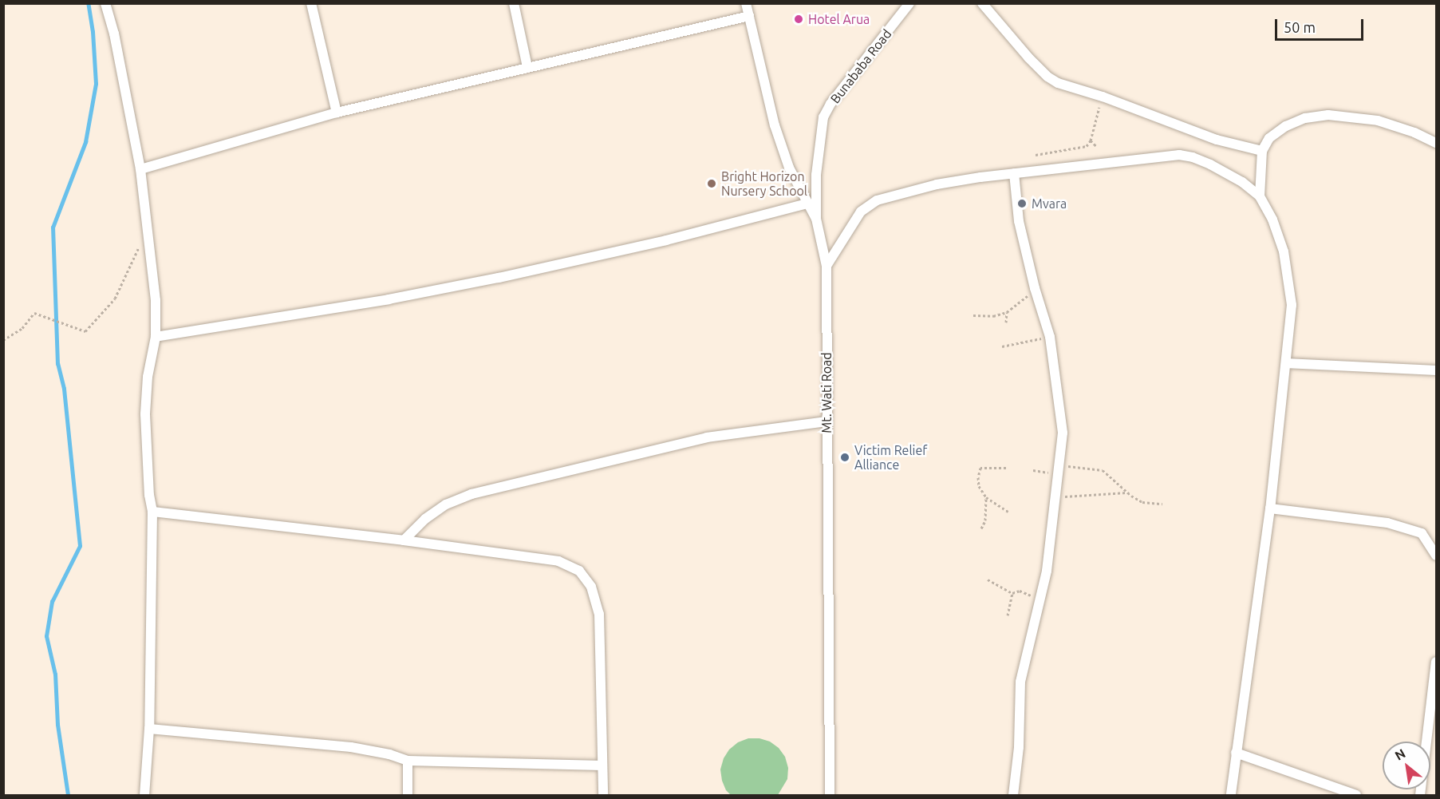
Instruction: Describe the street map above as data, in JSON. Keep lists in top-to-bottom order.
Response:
{
  "streets": {
    "street": ["Bunababa Road", "Mt. Wati Road"]
  },
  "crossings": [
    ["Bunababa Road", "Mt. Wati Road"]
  ],
  "places": [
    "Hotel Arua",
    "Bright Horizon Nursery School",
    "Mvara",
    "Victim Relief Alliance"
  ],
  "scale_bar": "50 m",
  "north": "top left"
}
